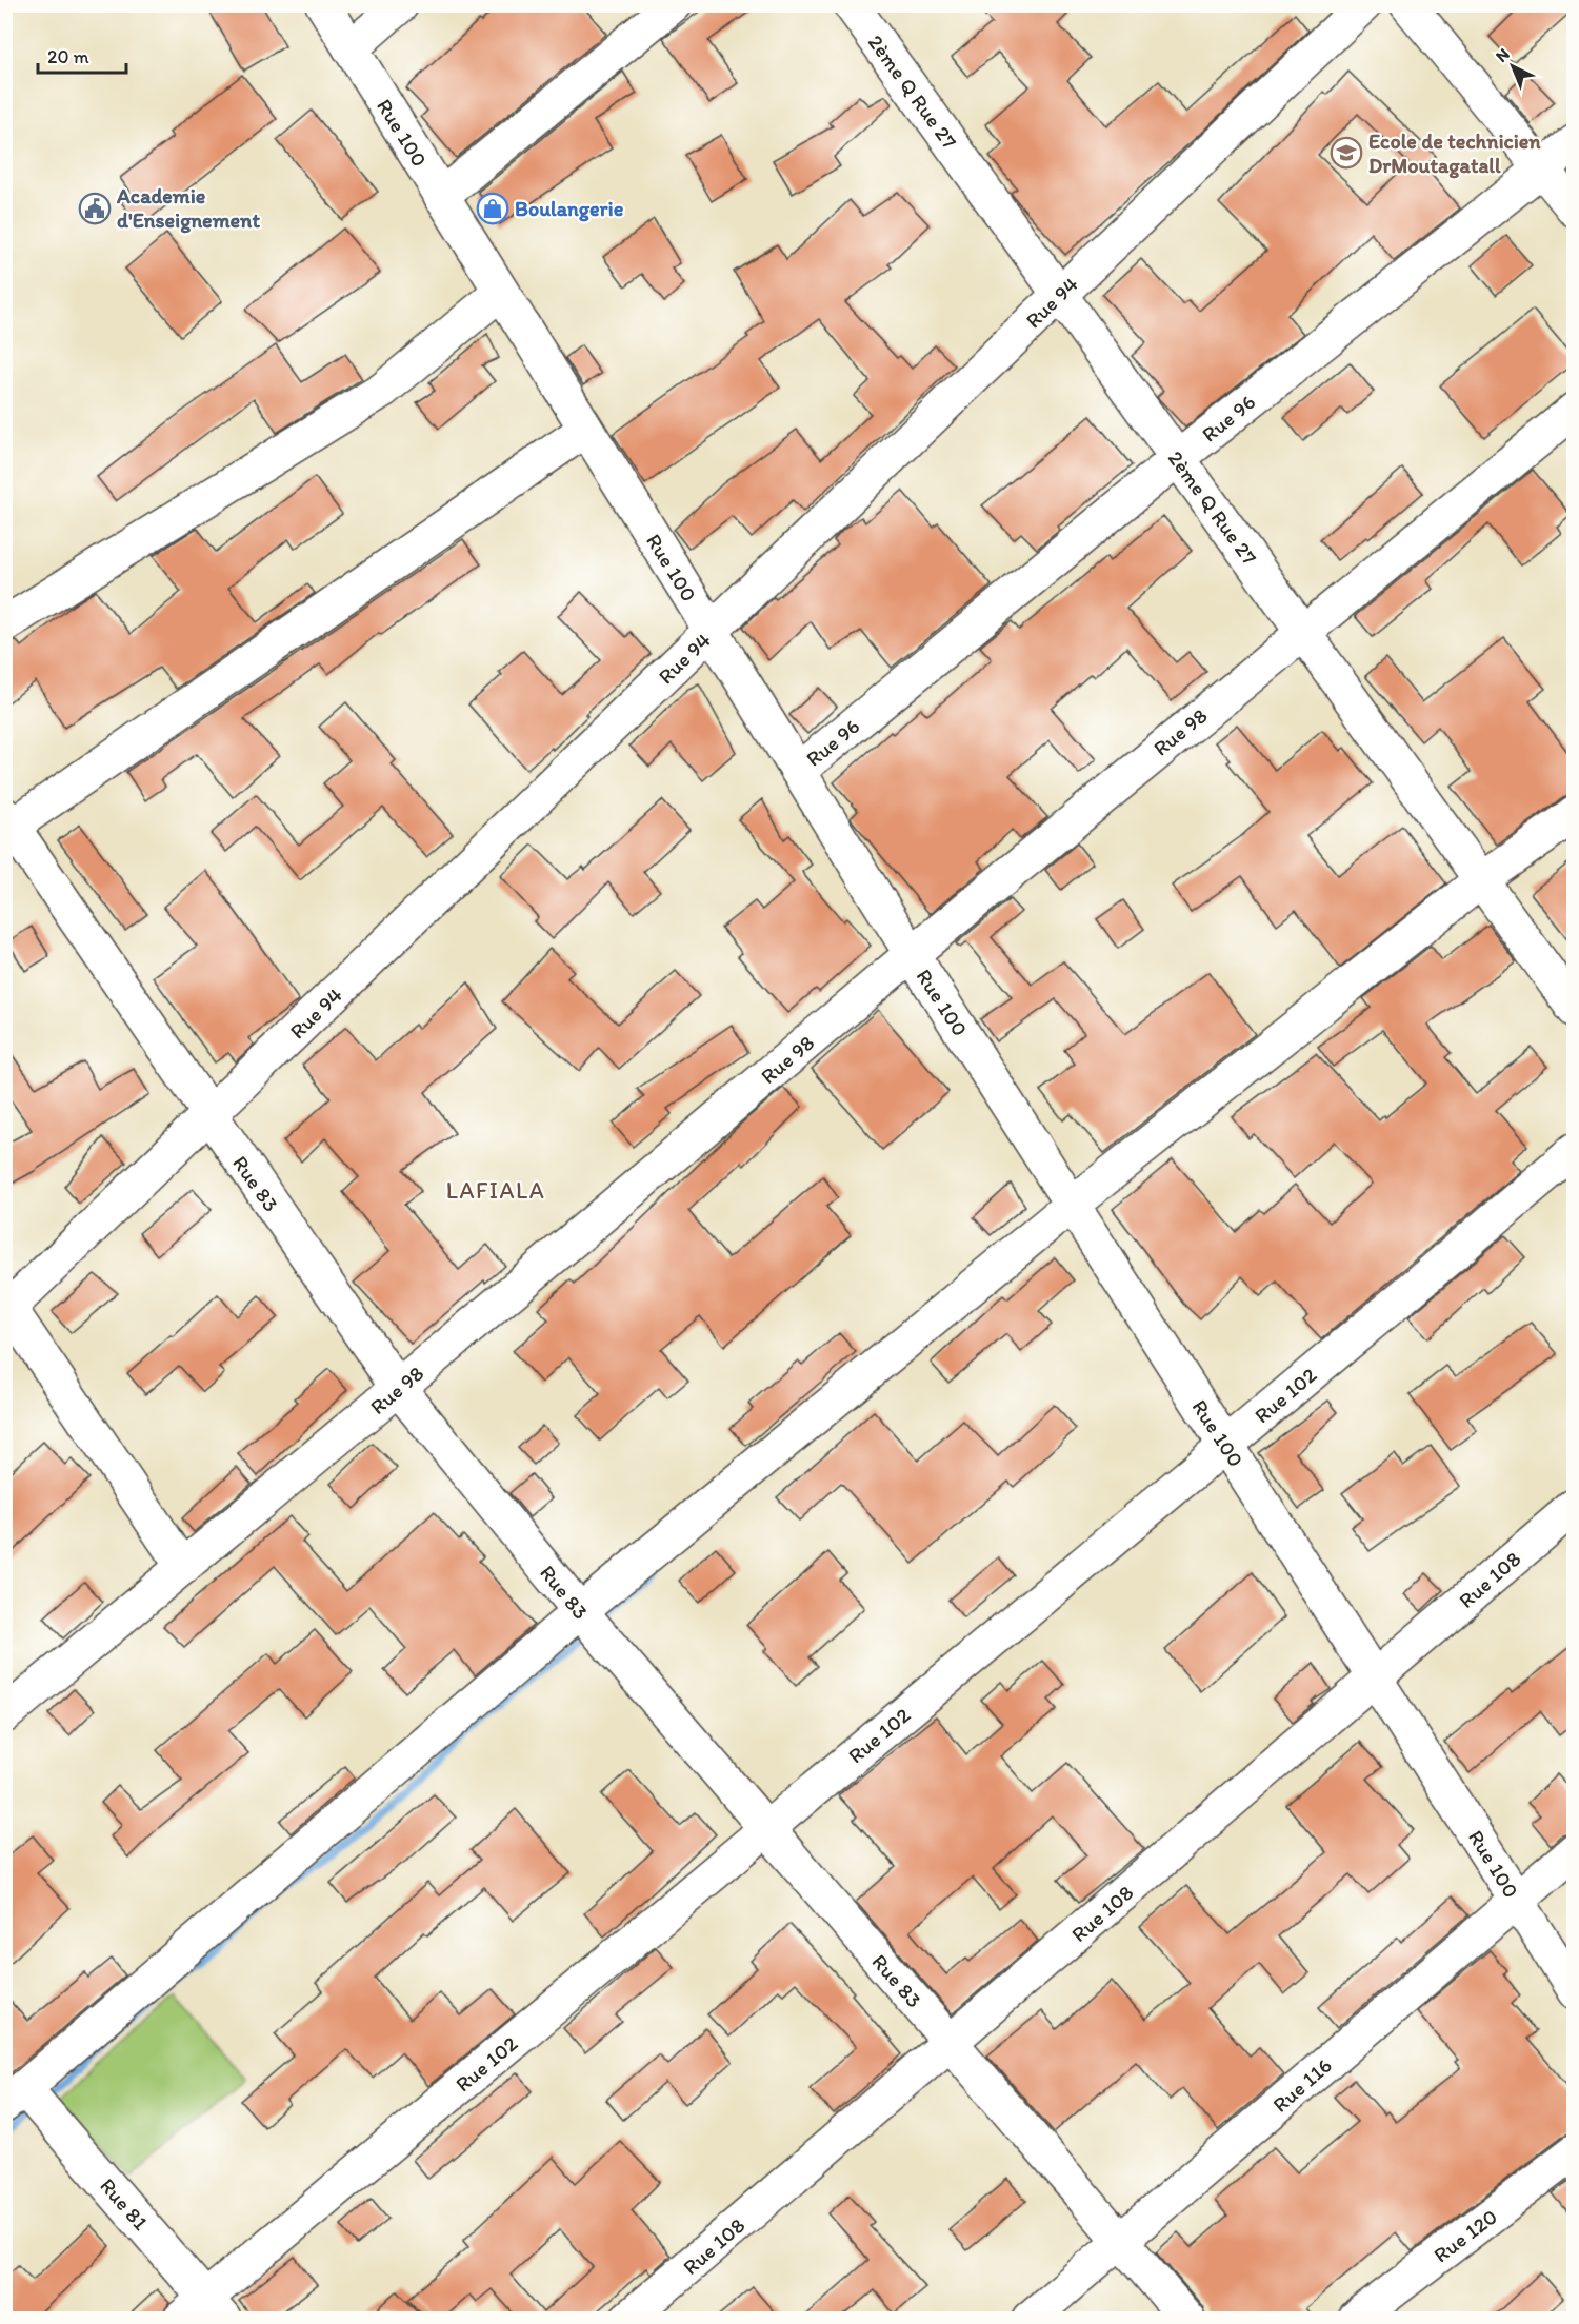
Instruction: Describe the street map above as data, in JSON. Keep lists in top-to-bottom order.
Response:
{
  "streets": {
    "street": [
      "2ème Q Rue 27",
      "Rue 100",
      "Rue 94",
      "Rue 96",
      "Rue 98",
      "Rue 83",
      "Rue 102",
      "Rue 108",
      "Rue 116",
      "Rue 81",
      "Rue 120"
    ]
  },
  "crossings": [
    ["2ème Q Rue 27", "Rue 94"],
    ["2ème Q Rue 27", "Rue 96"],
    ["2ème Q Rue 27", "Rue 98"],
    ["Rue 100", "Rue 94"],
    ["Rue 100", "Rue 96"],
    ["Rue 100", "Rue 98"],
    ["Rue 100", "Rue 102"],
    ["Rue 100", "Rue 108"],
    ["Rue 100", "Rue 116"],
    ["Rue 94", "Rue 83"],
    ["Rue 98", "Rue 83"],
    ["Rue 83", "Rue 102"],
    ["Rue 83", "Rue 108"],
    ["Rue 83", "Rue 116"],
    ["Rue 102", "Rue 81"]
  ],
  "districts": ["LAFIALA"],
  "places": {
    "school or university": ["Ecole de technicien DrMoutagatall"],
    "public building": ["Academie d'Enseignement"],
    "shop": ["Boulangerie"]
  },
  "scale_bar": "20 m",
  "north": "top left"
}
